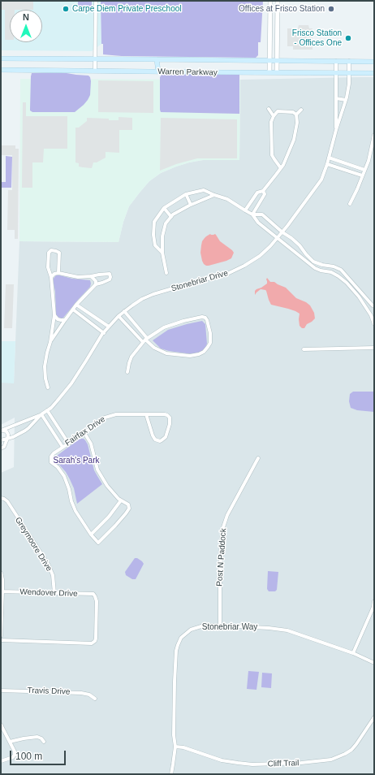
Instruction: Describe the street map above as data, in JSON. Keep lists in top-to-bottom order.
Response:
{
  "streets": {
    "main road": ["Warren Parkway"],
    "street": [
      "Stonebriar Drive",
      "Fairfax Drive",
      "Greymoore Drive",
      "Post N Paddock",
      "Wendover Drive",
      "Stonebriar Way",
      "Travis Drive",
      "Cliff Trail"
    ]
  },
  "crossings": [
    ["Warren Parkway", "Stonebriar Drive"],
    ["Greymoore Drive", "Wendover Drive"],
    ["Post N Paddock", "Stonebriar Way"],
    ["Stonebriar Way", "Cliff Trail"]
  ],
  "parks": ["Sarah's Park"],
  "places": ["Carpe Diem Private Preschool", "Offices at Frisco Station", "Frisco Station - Offices One"],
  "scale_bar": "100 m",
  "north": "top"
}
